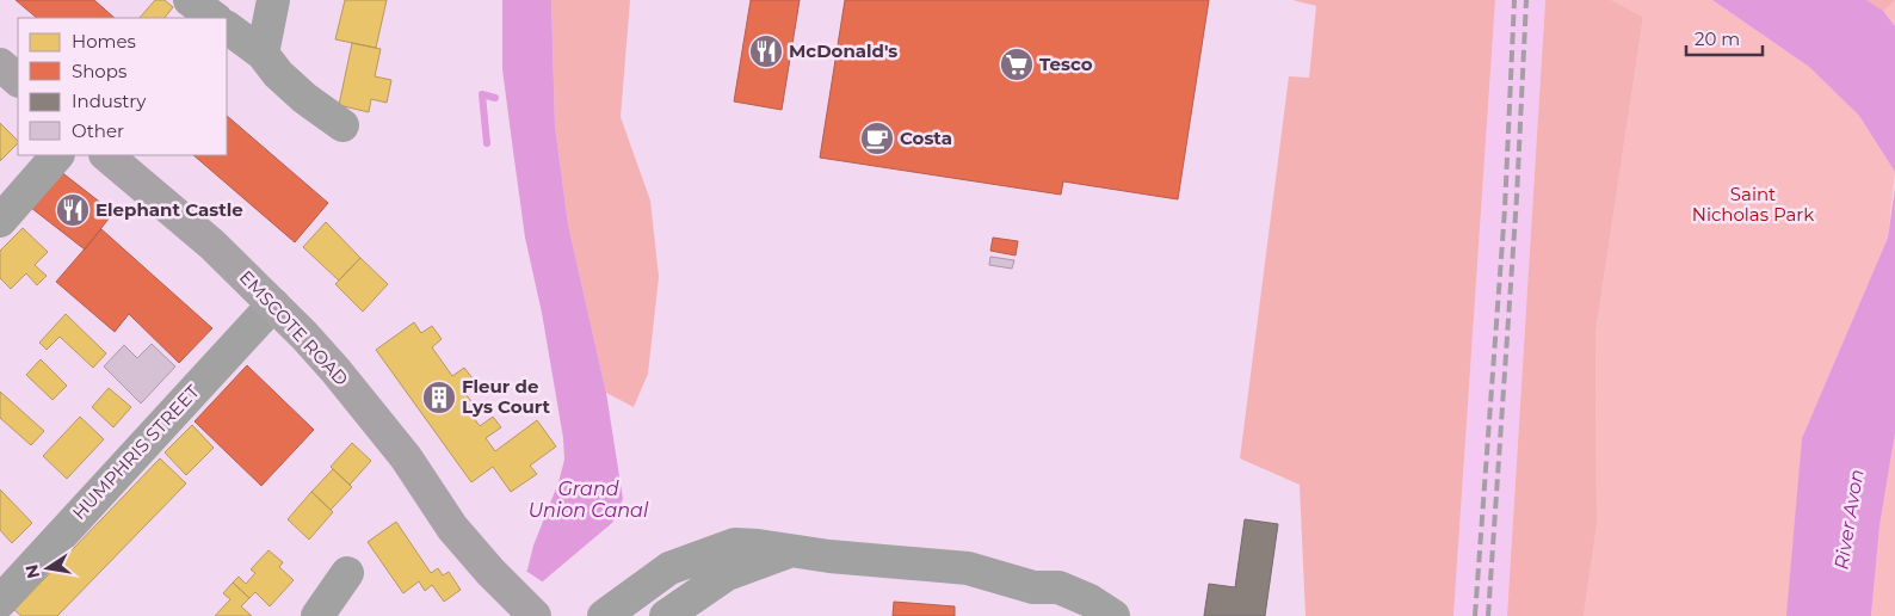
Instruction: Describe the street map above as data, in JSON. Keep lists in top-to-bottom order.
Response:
{
  "streets": {
    "main road": ["EMSCOTE ROAD"],
    "street": ["HUMPHRIS STREET"]
  },
  "crossings": [
    ["EMSCOTE ROAD", "HUMPHRIS STREET"]
  ],
  "water": ["Grand Union Canal", "River Avon"],
  "parks": ["Saint Nicholas Park"],
  "places": {
    "restaurant": ["McDonald's", "Elephant Castle"],
    "supermarket": ["Tesco"],
    "cafe": ["Costa"],
    "building": ["Fleur de Lys Court"]
  },
  "legend": [
    "Homes",
    "Shops",
    "Industry",
    "Other"
  ],
  "scale_bar": "20 m",
  "north": "left"
}
